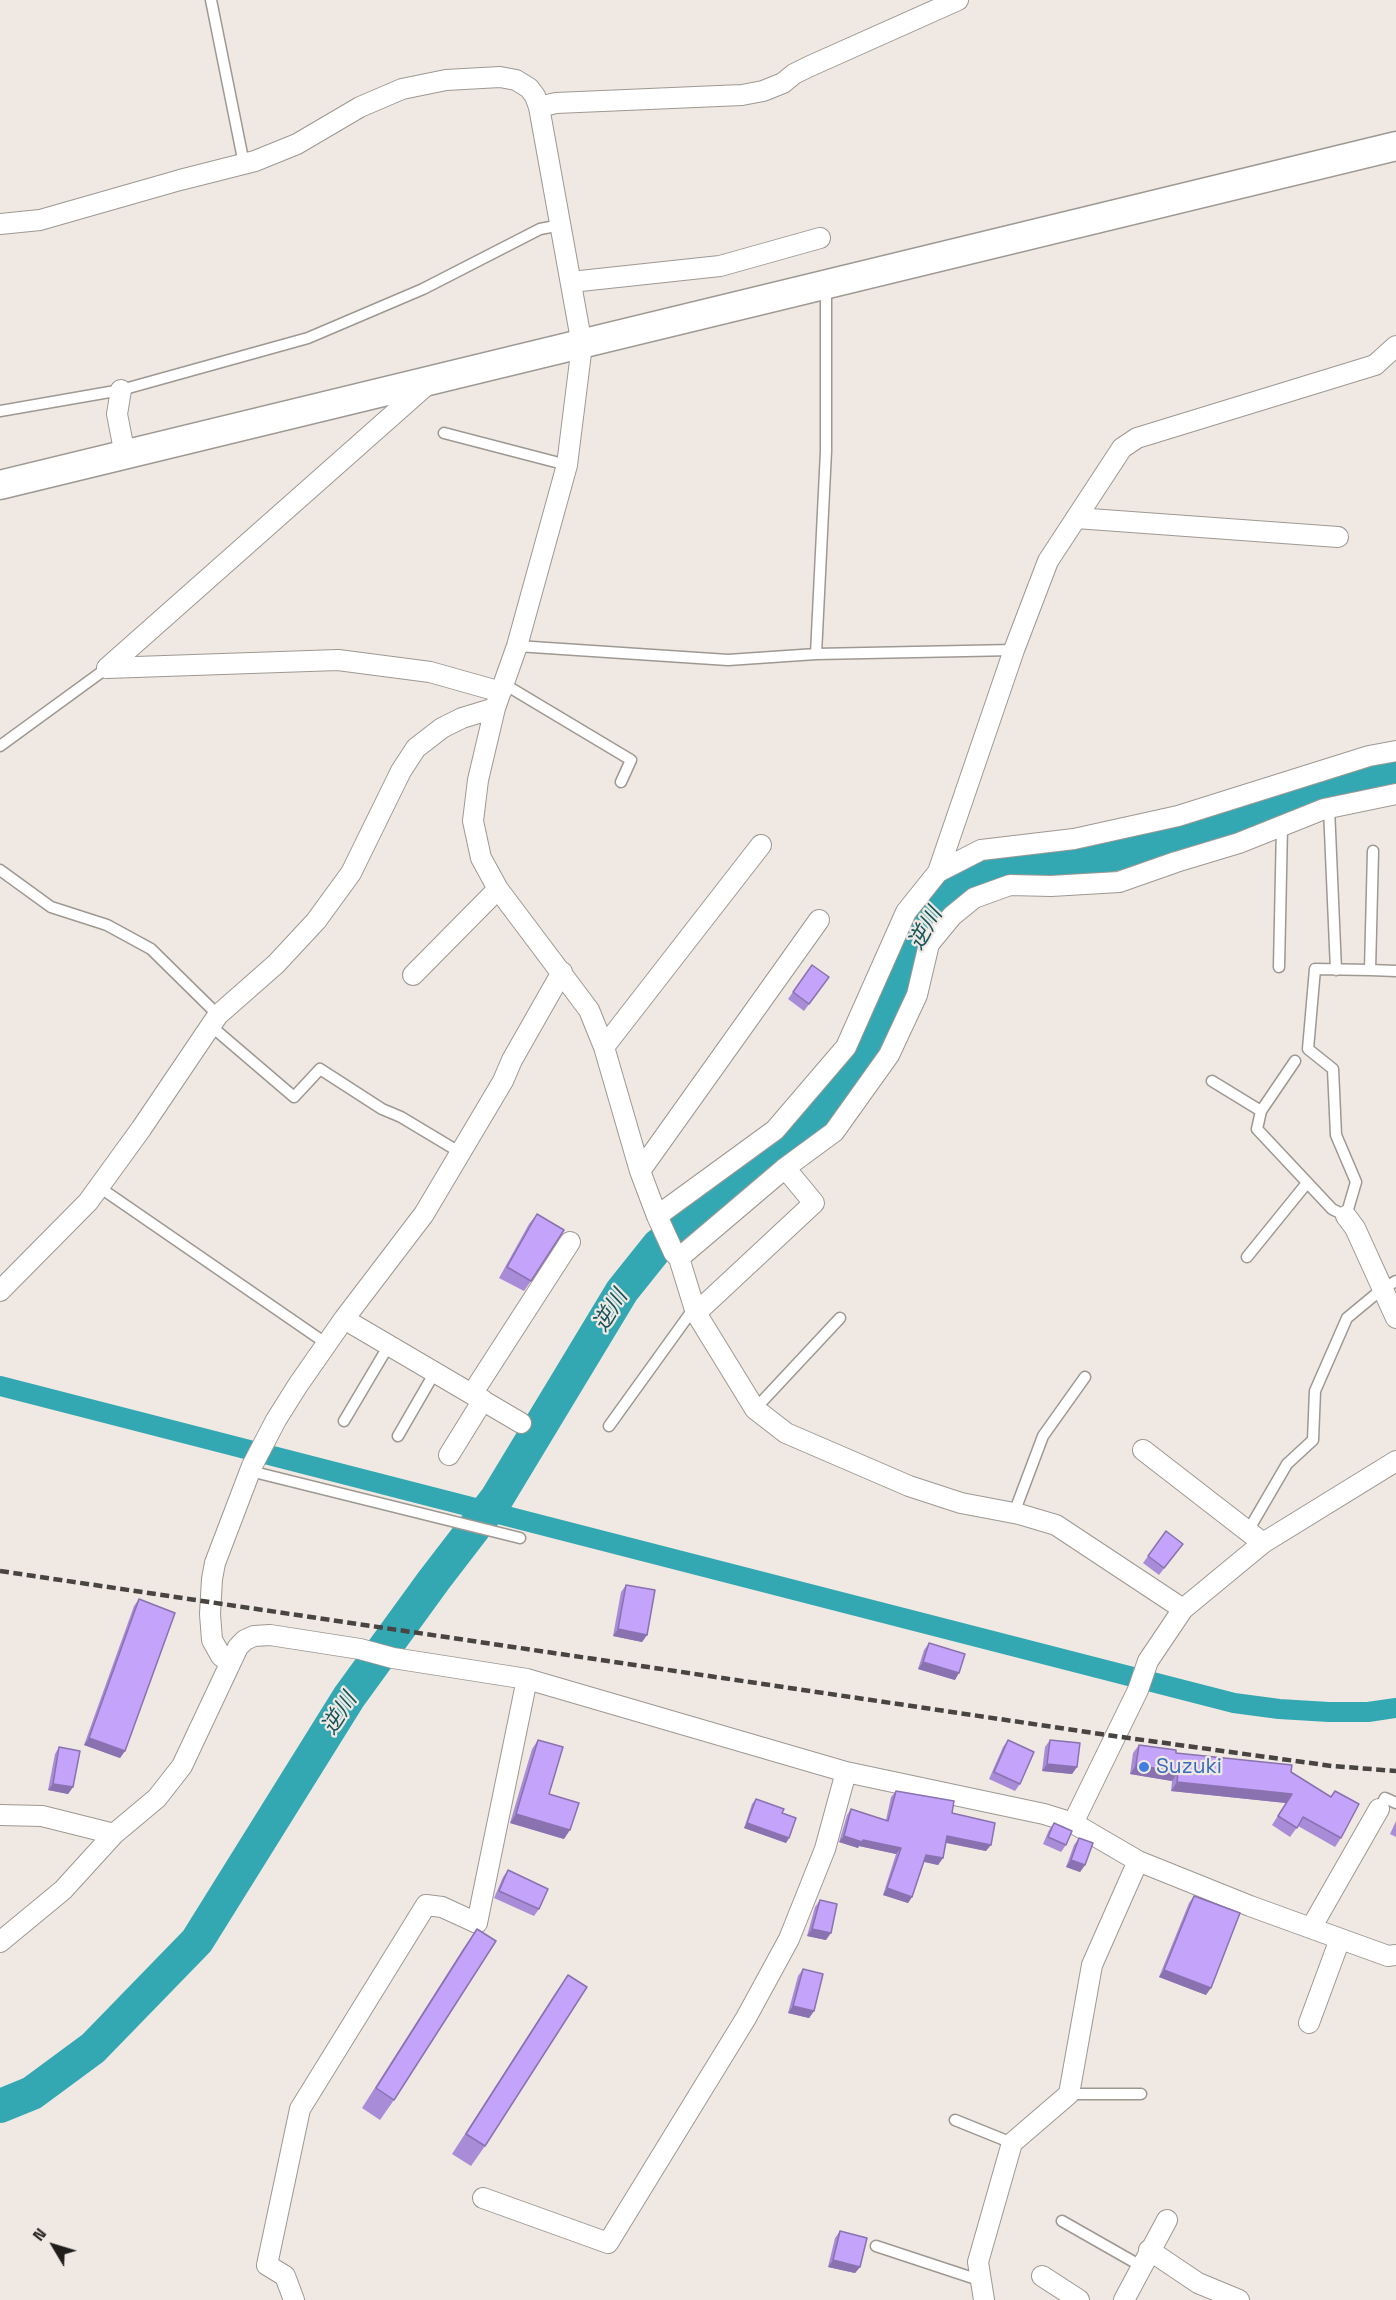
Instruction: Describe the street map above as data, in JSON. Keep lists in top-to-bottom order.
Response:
{
  "water": ["逆川"],
  "places": ["Suzuki"],
  "north": "top left"
}
